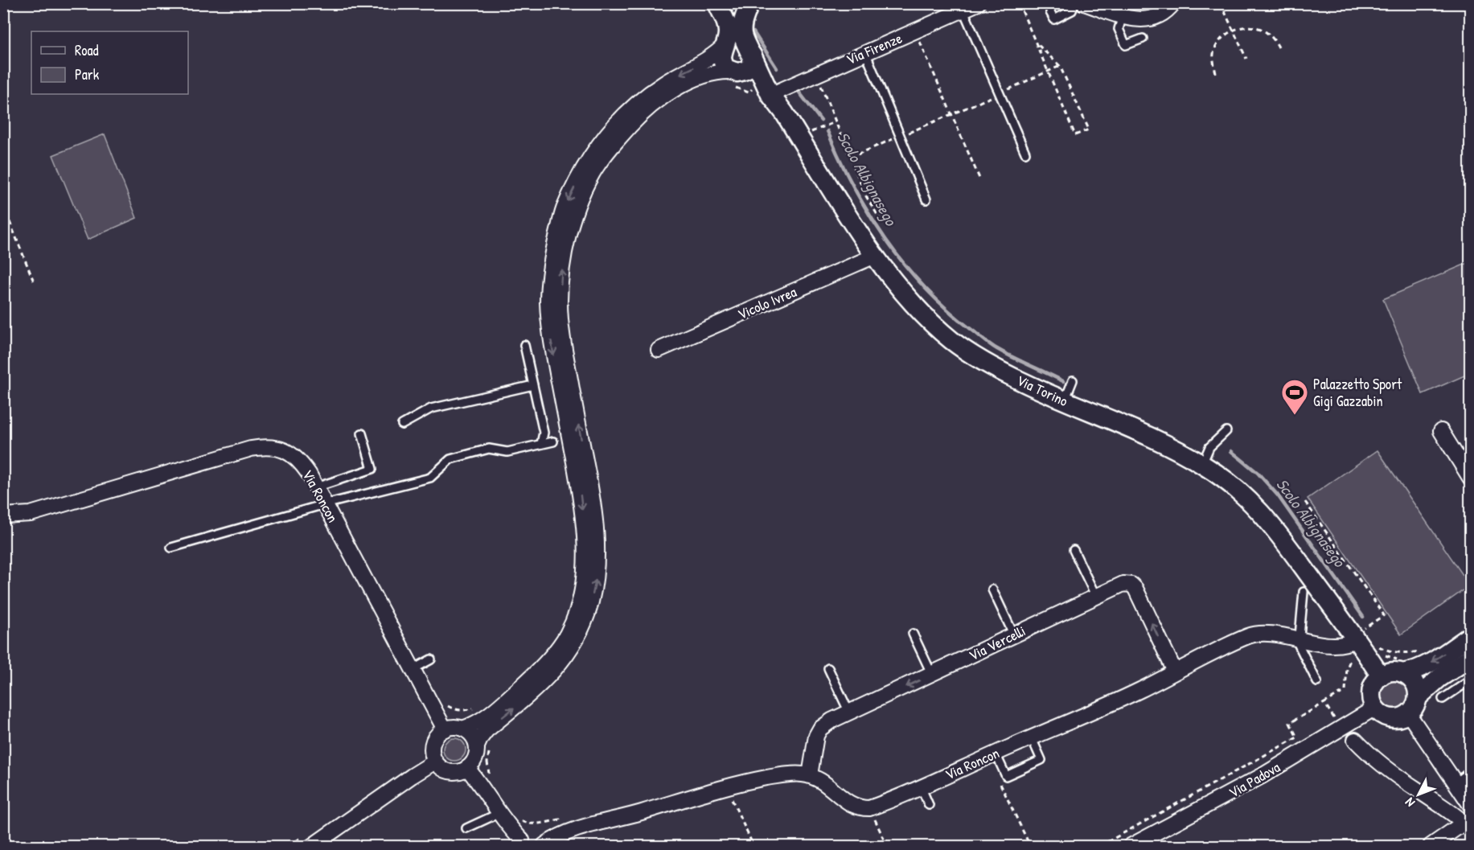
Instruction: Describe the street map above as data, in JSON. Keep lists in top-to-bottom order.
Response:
{
  "streets": {
    "street": [
      "Via Firenze",
      "Vicolo Ivrea",
      "Via Torino",
      "Via Roncon",
      "Via Vercelli",
      "Via Padova"
    ]
  },
  "crossings": [
    ["Via Firenze", "Via Torino"],
    ["Vicolo Ivrea", "Via Torino"],
    ["Via Torino", "Via Roncon"],
    ["Via Roncon", "Via Vercelli"]
  ],
  "water": ["Scolo Albignasego"],
  "places": {
    "sports": ["Palazzetto Sport Gigi Gazzabin"]
  },
  "legend": ["Road", "Park"],
  "north": "bottom left"
}
